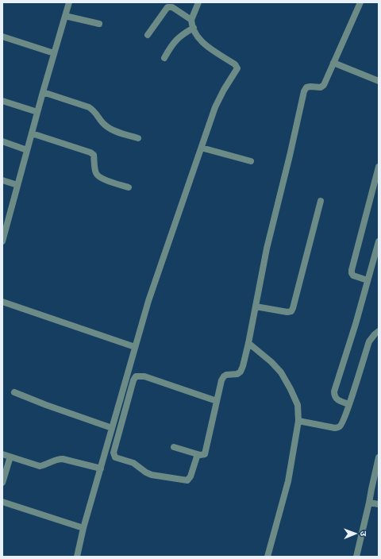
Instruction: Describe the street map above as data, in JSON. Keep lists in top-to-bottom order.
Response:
{
  "north": "right"
}
